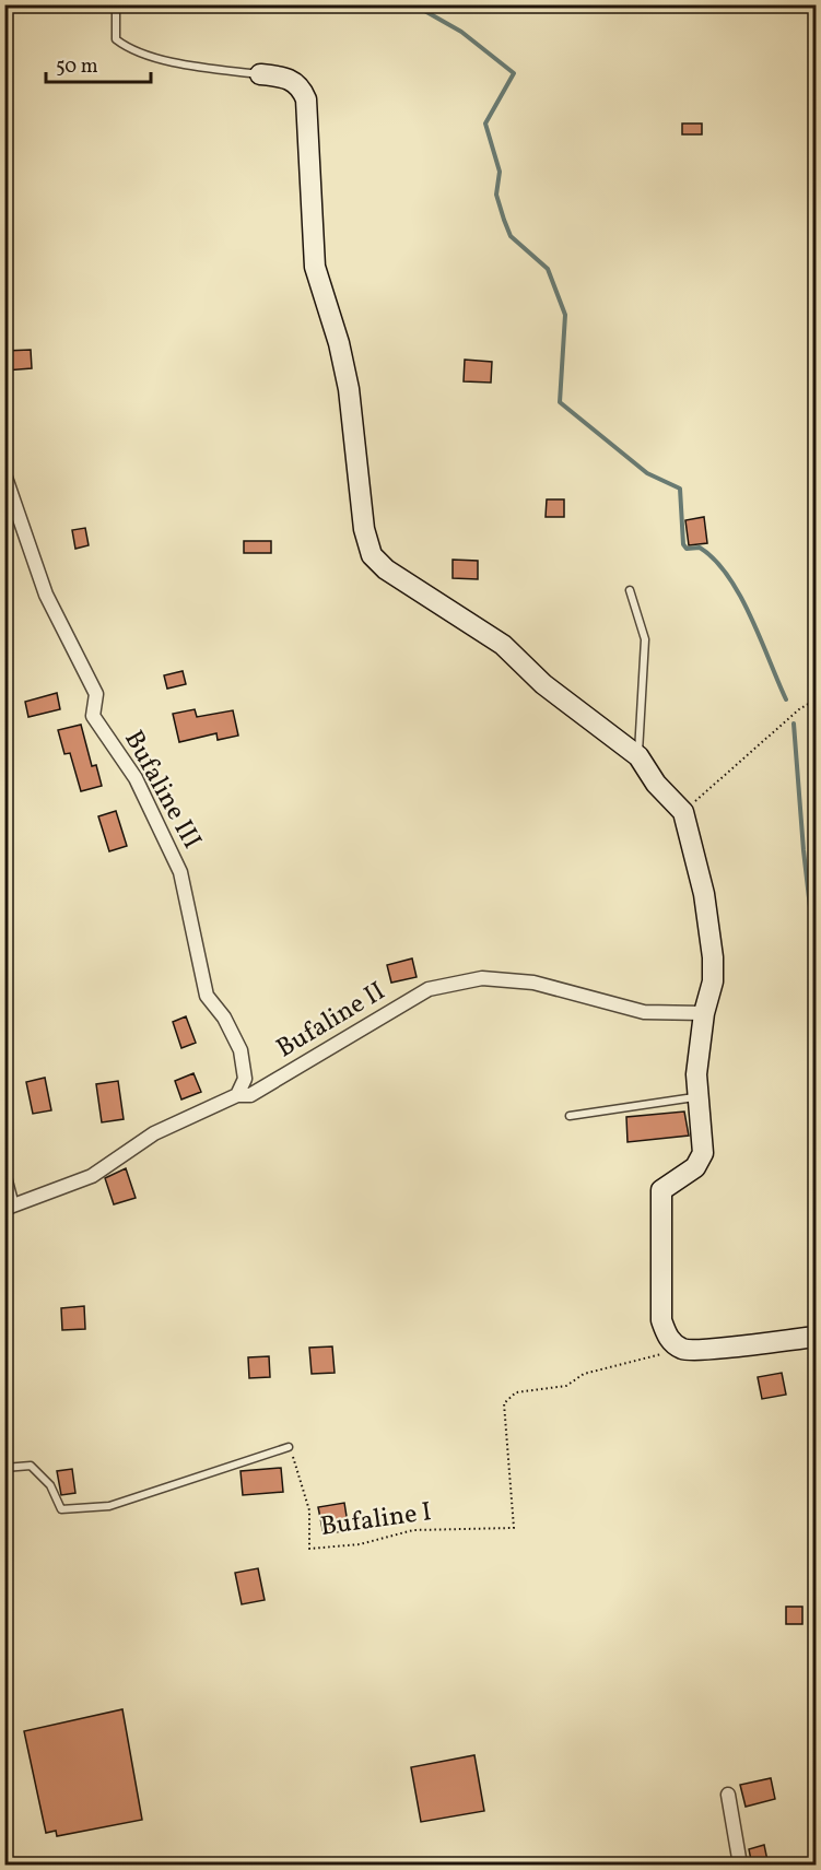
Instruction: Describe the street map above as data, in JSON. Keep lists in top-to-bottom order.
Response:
{
  "streets": {
    "street": ["Bufaline III", "Bufaline II"],
    "path": ["Bufaline I"]
  },
  "crossings": [
    ["Bufaline III", "Bufaline II"]
  ],
  "scale_bar": "50 m"
}
